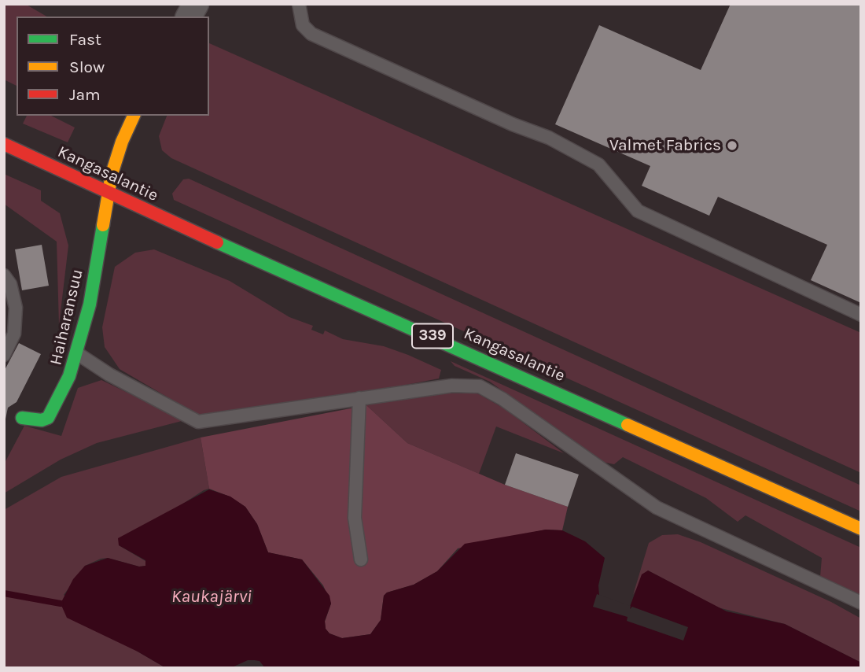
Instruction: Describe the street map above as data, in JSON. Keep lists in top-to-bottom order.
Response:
{
  "streets": {
    "main road": ["Kangasalantie", "Haiharansuu", "339"]
  },
  "crossings": [
    ["Kangasalantie", "Haiharansuu"]
  ],
  "water": ["Kaukajärvi"],
  "places": ["Valmet Fabrics"],
  "legend": ["Fast", "Slow", "Jam"]
}
